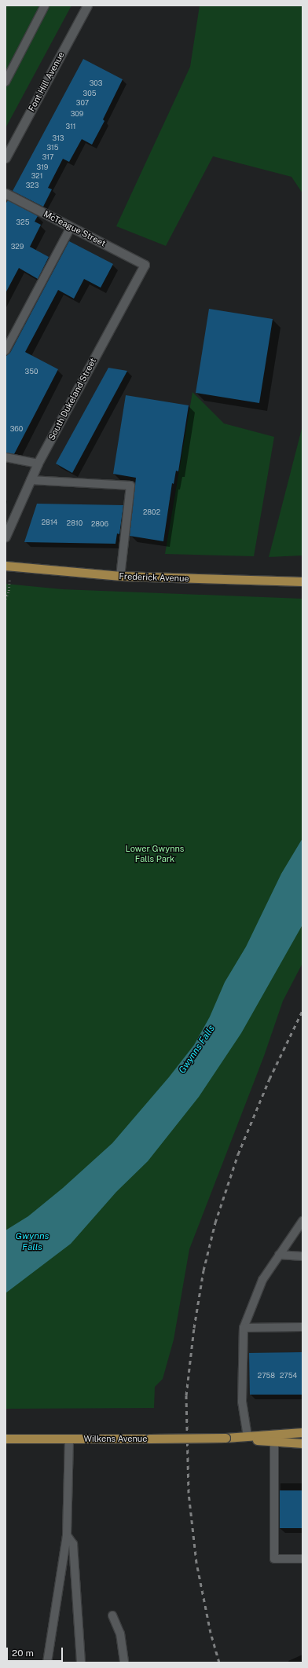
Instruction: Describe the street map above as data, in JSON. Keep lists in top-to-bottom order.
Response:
{
  "streets": {
    "main road": ["Frederick Avenue", "Wilkens Avenue"],
    "street": ["Font Hill Avenue", "McTeague Street", "South Dukeland Street"]
  },
  "crossings": [
    ["McTeague Street", "South Dukeland Street"]
  ],
  "water": ["Gwynns Falls"],
  "parks": ["Lower Gwynns Falls Park"],
  "house_numbers": [
    "303",
    "305",
    "307",
    "309",
    "311",
    "313",
    "315",
    "317",
    "319",
    "321",
    "323",
    "325",
    "329",
    "350",
    "360",
    "2802",
    "2814",
    "2810",
    "2806",
    "2758",
    "2754"
  ],
  "scale_bar": "20 m"
}
